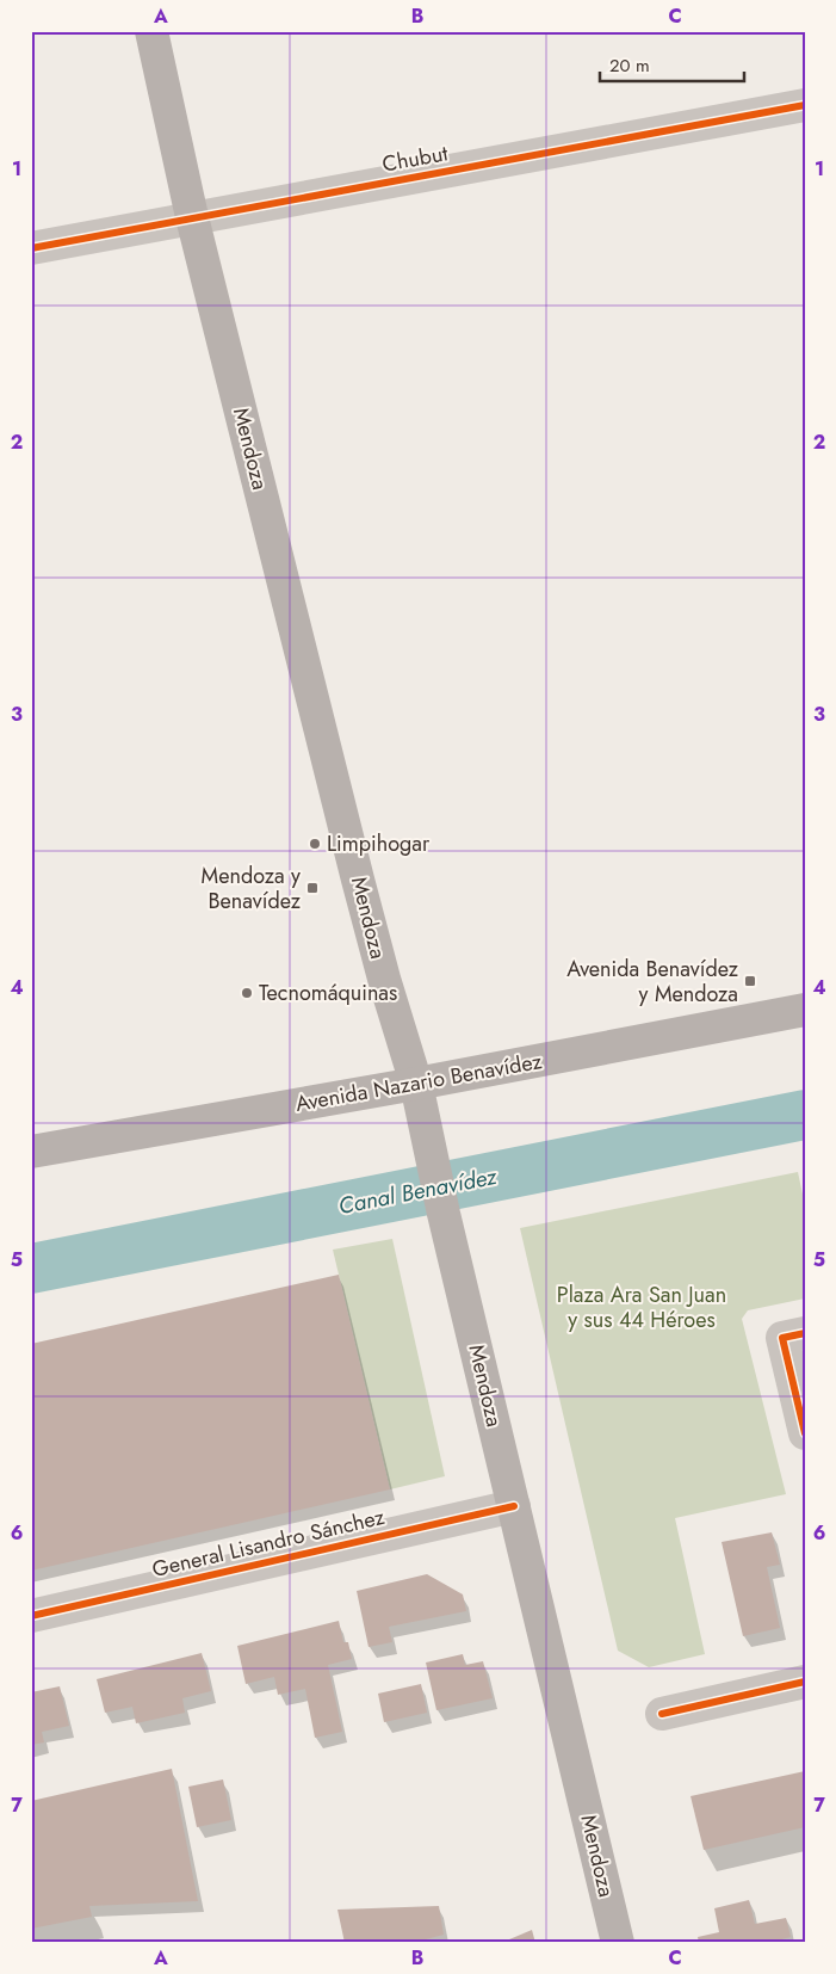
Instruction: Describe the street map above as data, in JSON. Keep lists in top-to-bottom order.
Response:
{
  "streets": {
    "main road": ["Mendoza", "Avenida Nazario Benavídez"],
    "street": ["Chubut", "General Lisandro Sánchez"]
  },
  "crossings": [
    ["Chubut", "Mendoza"],
    ["Mendoza", "Avenida Nazario Benavídez"],
    ["Mendoza", "General Lisandro Sánchez"]
  ],
  "water": ["Canal Benavídez"],
  "parks": ["Plaza Ara San Juan y sus 44 Héroes"],
  "places": {
    "other": ["Limpihogar", "Tecnomáquinas"],
    "transit": ["Mendoza y Benavídez", "Avenida Benavídez y Mendoza"]
  },
  "scale_bar": "20 m",
  "grid": {
    "columns": ["A", "B", "C"],
    "rows": [
      "1",
      "2",
      "3",
      "4",
      "5",
      "6",
      "7"
    ]
  }
}
